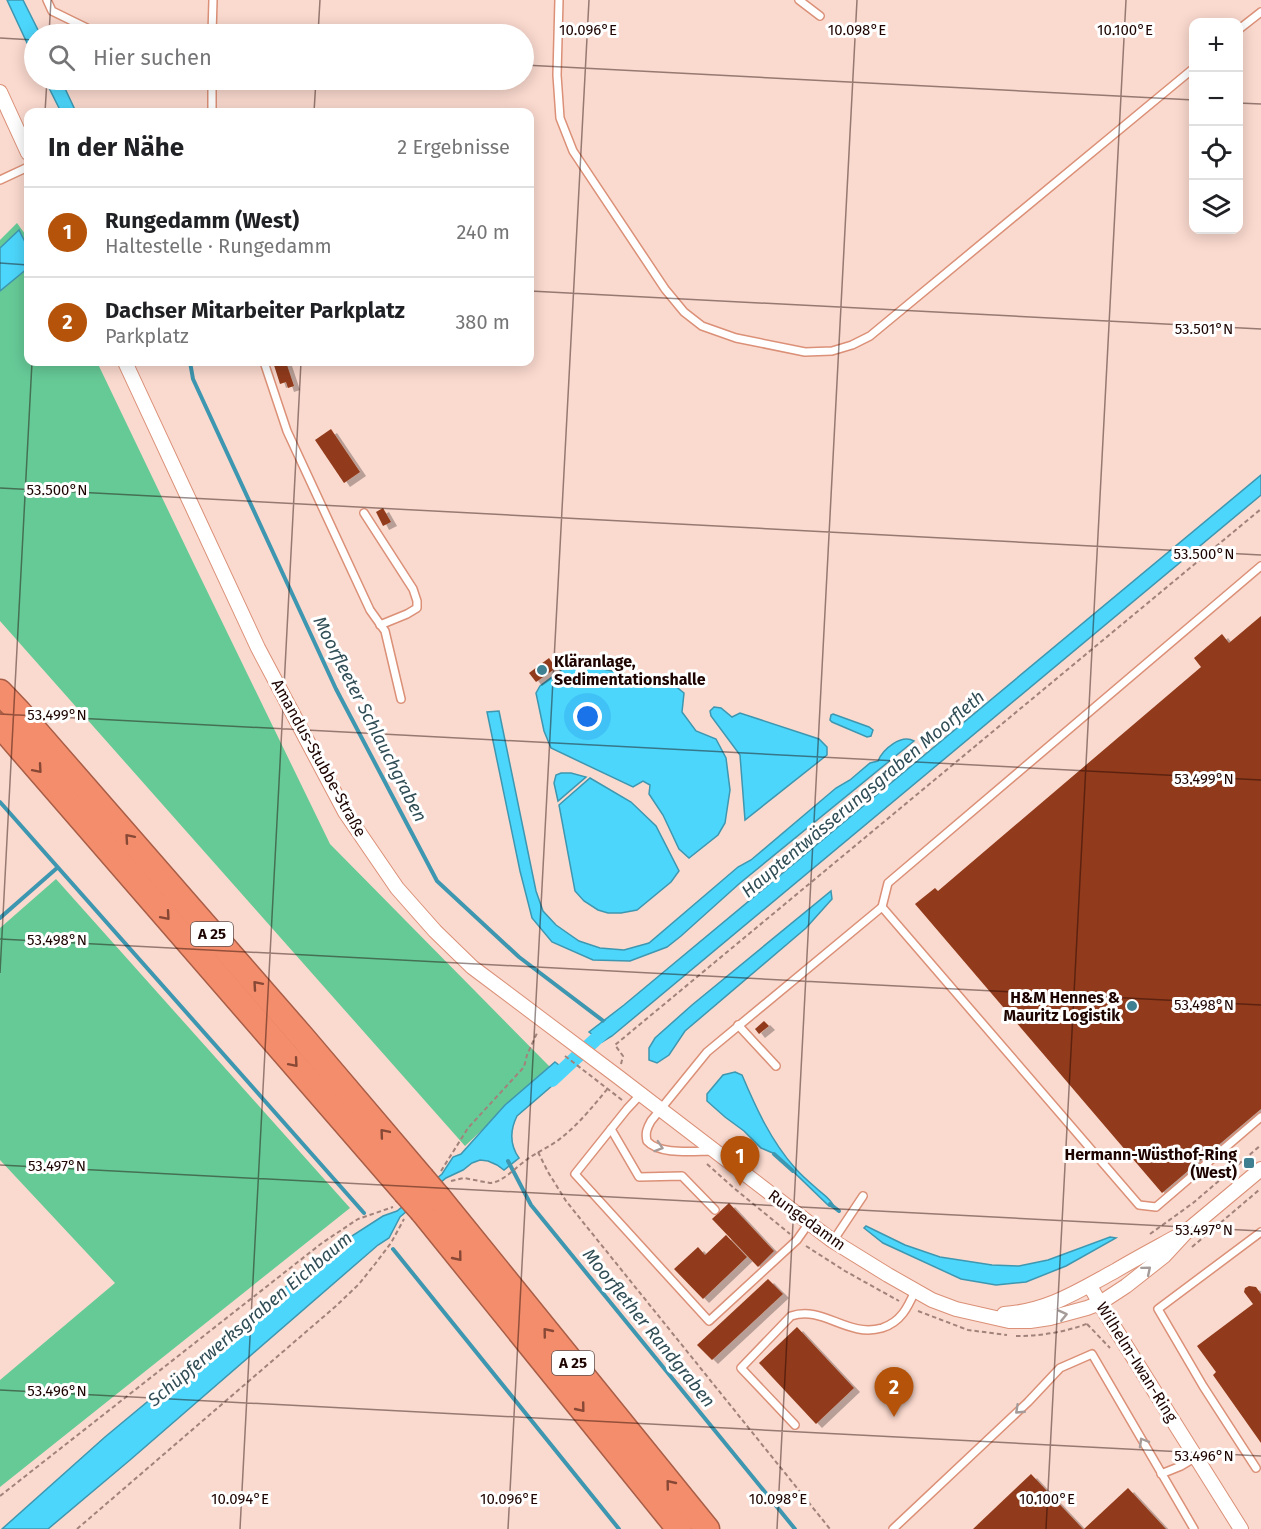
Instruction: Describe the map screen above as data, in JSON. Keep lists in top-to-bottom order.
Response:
{
  "streets": {
    "highway": ["A 25"],
    "street": ["Amandus-Stubbe-Straße", "Rungedamm", "Wilhelm-Iwan-Ring"]
  },
  "crossings": [
    ["Amandus-Stubbe-Straße", "Rungedamm"],
    ["Rungedamm", "Wilhelm-Iwan-Ring"]
  ],
  "water": [
    "Moorfleeter Schlauchgraben",
    "Hauptentwässerungsgraben Moorfleth",
    "Schüpferwerksgraben Eichbaum",
    "Moorflether Randgraben"
  ],
  "places": {
    "other": ["Kläranlage, Sedimentationshalle", "H&M Hennes & Mauritz Logistik"],
    "transit": ["Hermann-Wüsthof-Ring (West)"]
  },
  "page": {
    "map_buttons": ["+", "−"],
    "search": "Hier suchen",
    "heading": ["In der Nähe", "2 Ergebnisse"],
    "list": [
      {
        "mark": "1",
        "name": "Rungedamm (West)",
        "note": "Haltestelle · Rungedamm",
        "value": "240 m"
      },
      {
        "mark": "2",
        "name": "Dachser Mitarbeiter Parkplatz",
        "note": "Parkplatz",
        "value": "380 m"
      }
    ],
    "pins": ["1", "2"]
  },
  "coordinates": [
    "10.096°E",
    "10.098°E",
    "10.100°E",
    "53.501°N",
    "53.500°N",
    "53.499°N",
    "53.498°N",
    "53.497°N",
    "53.496°N",
    "10.094°E"
  ]
}
